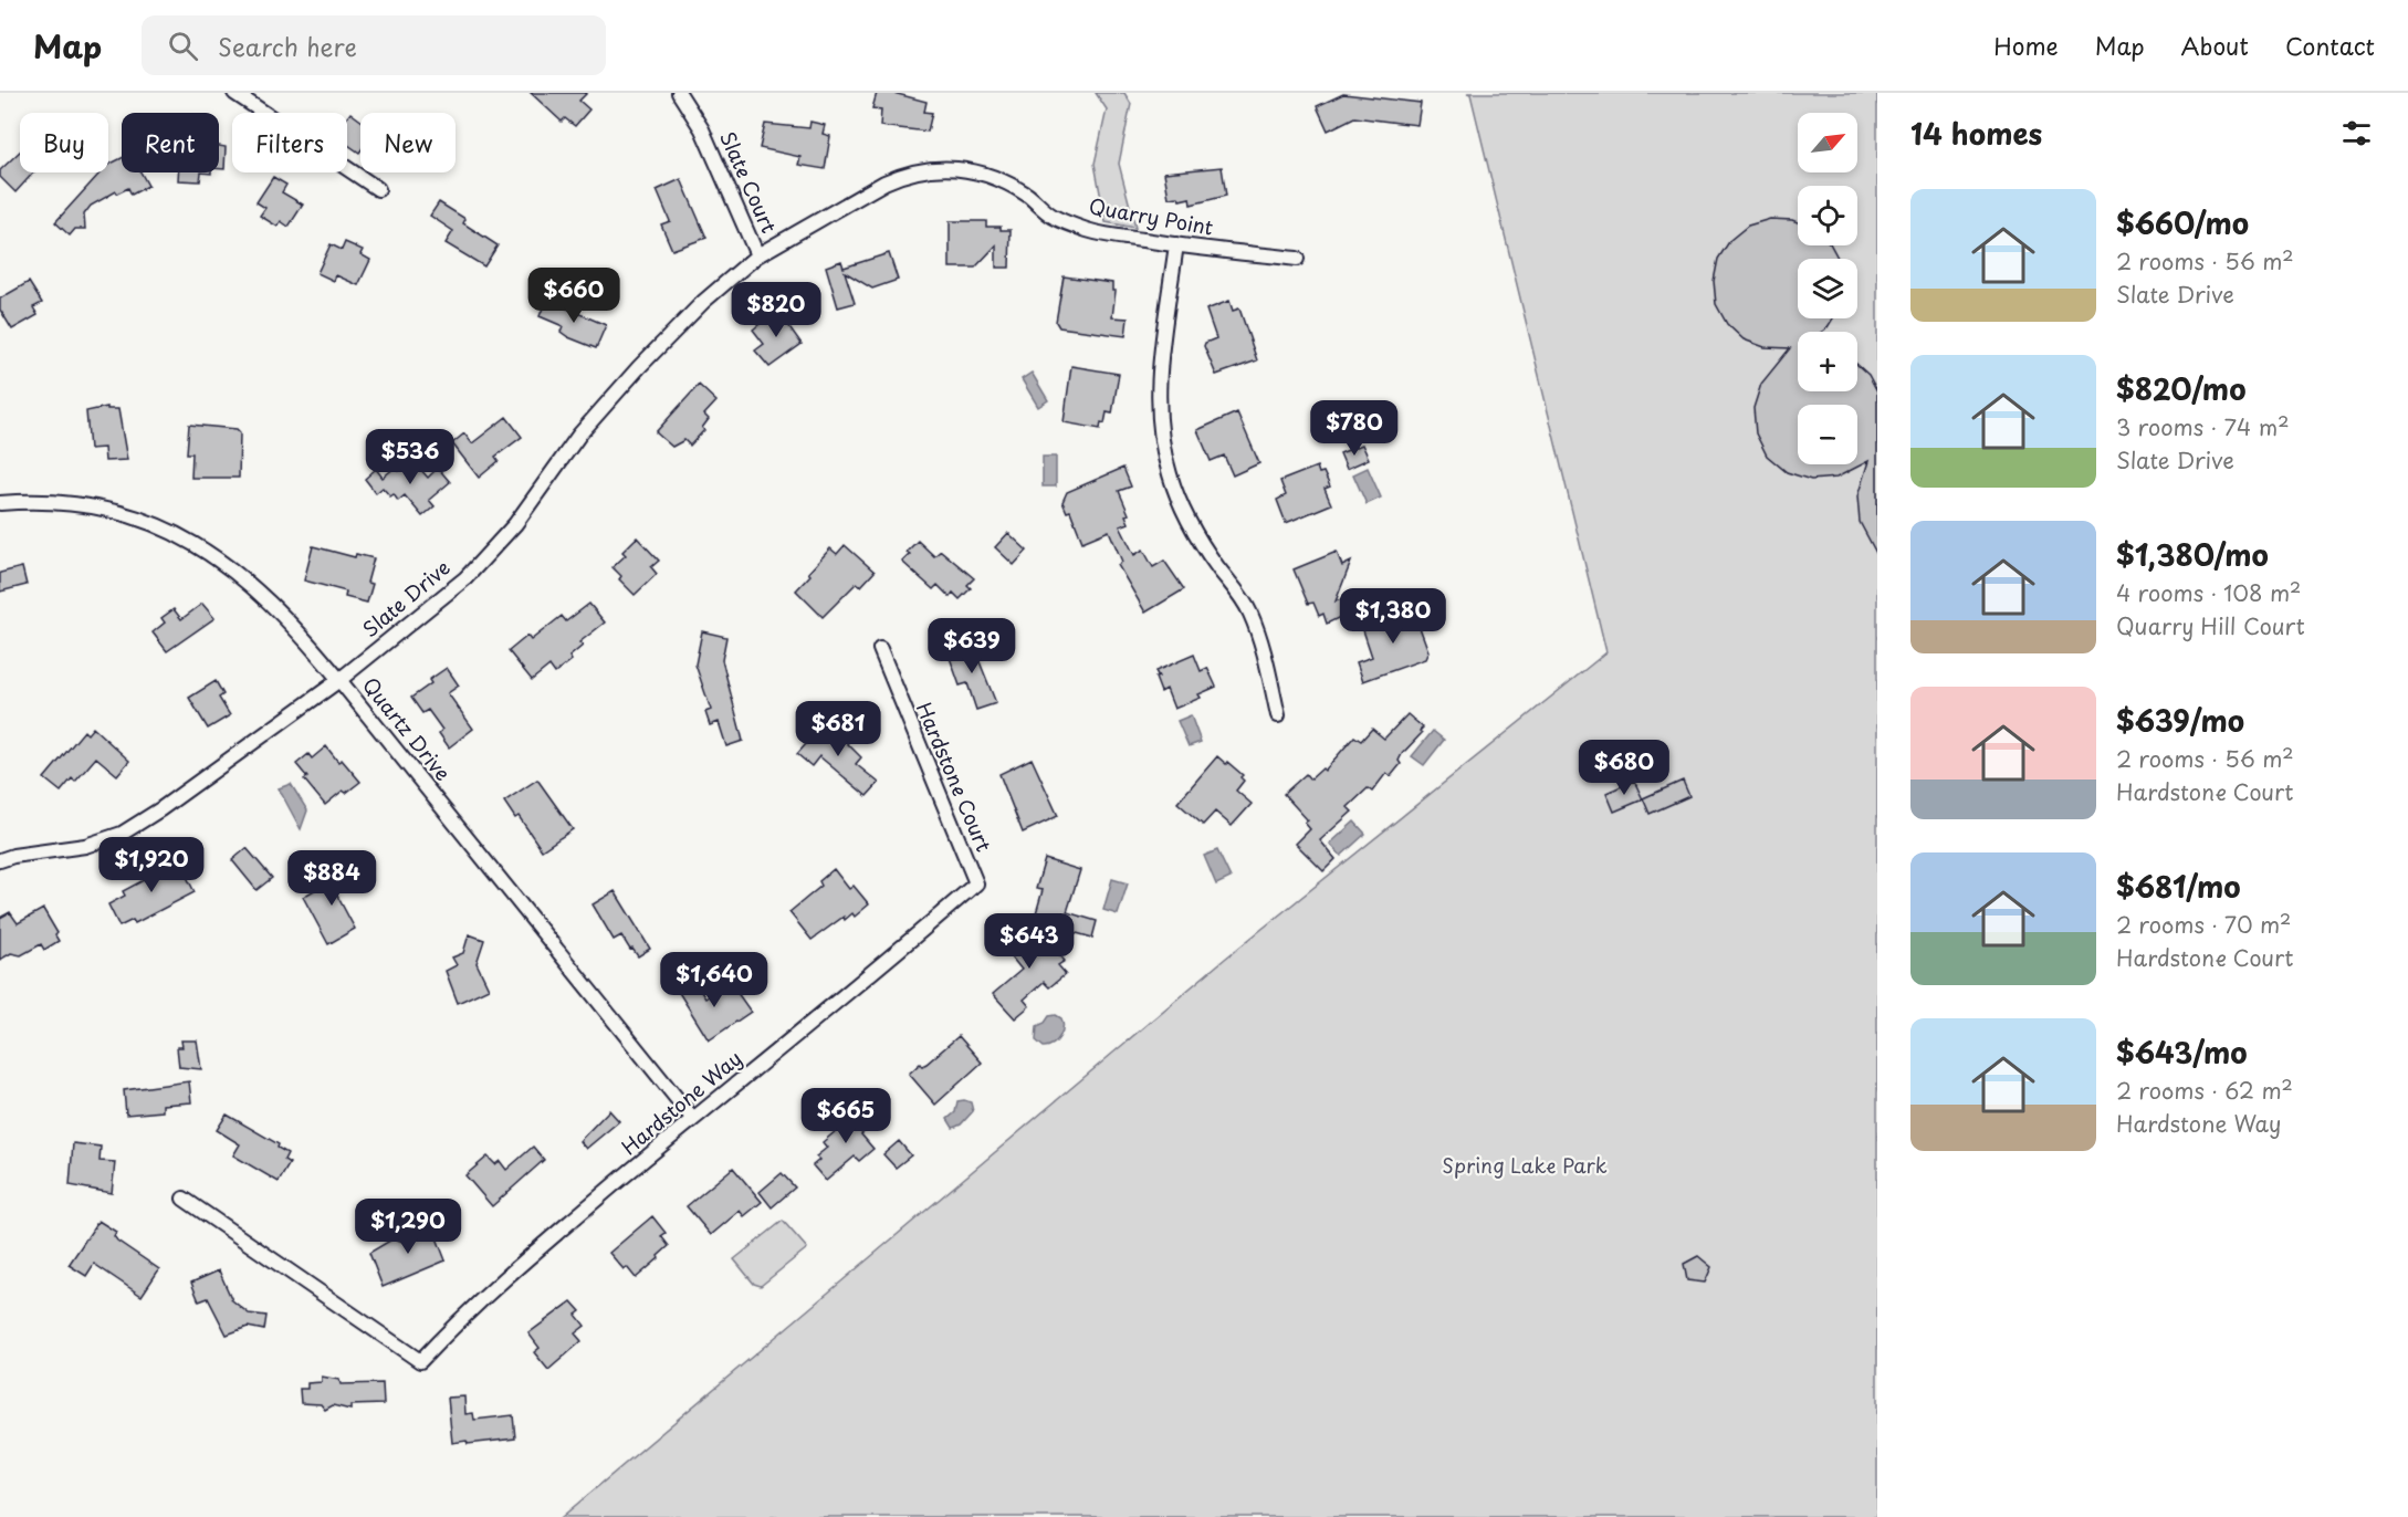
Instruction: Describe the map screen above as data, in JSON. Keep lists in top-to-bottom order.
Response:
{
  "streets": {
    "street": [
      "Slate Court",
      "Quarry Point",
      "Slate Drive",
      "Quartz Drive",
      "Hardstone Court",
      "Hardstone Way"
    ]
  },
  "crossings": [
    ["Slate Court", "Quarry Point"],
    ["Slate Court", "Slate Drive"],
    ["Quarry Point", "Slate Drive"],
    ["Slate Drive", "Quartz Drive"],
    ["Quartz Drive", "Hardstone Way"],
    ["Hardstone Court", "Hardstone Way"]
  ],
  "parks": ["Spring Lake Park"],
  "north": "top right",
  "page": {
    "header": "Map",
    "search": "Search here",
    "nav": [
      "Home",
      "Map",
      "About",
      "Contact"
    ],
    "heading": "14 homes",
    "map_buttons": ["+", "−"],
    "chip": [
      "Buy",
      "Rent",
      "Filters",
      "New"
    ],
    "list": [
      {
        "name": "$660/mo",
        "note": "2 rooms · 56 m² · Slate Drive"
      },
      {
        "name": "$820/mo",
        "note": "3 rooms · 74 m² · Slate Drive"
      },
      {
        "name": "$1,380/mo",
        "note": "4 rooms · 108 m² · Quarry Hill Court"
      },
      {
        "name": "$639/mo",
        "note": "2 rooms · 56 m² · Hardstone Court"
      },
      {
        "name": "$681/mo",
        "note": "2 rooms · 70 m² · Hardstone Court"
      },
      {
        "name": "$643/mo",
        "note": "2 rooms · 62 m² · Hardstone Way"
      }
    ],
    "price": [
      "$660",
      "$820",
      "$780",
      "$536",
      "$1,380",
      "$639",
      "$681",
      "$680",
      "$1,920",
      "$884",
      "$643",
      "$1,640",
      "$665",
      "$1,290"
    ]
  }
}
